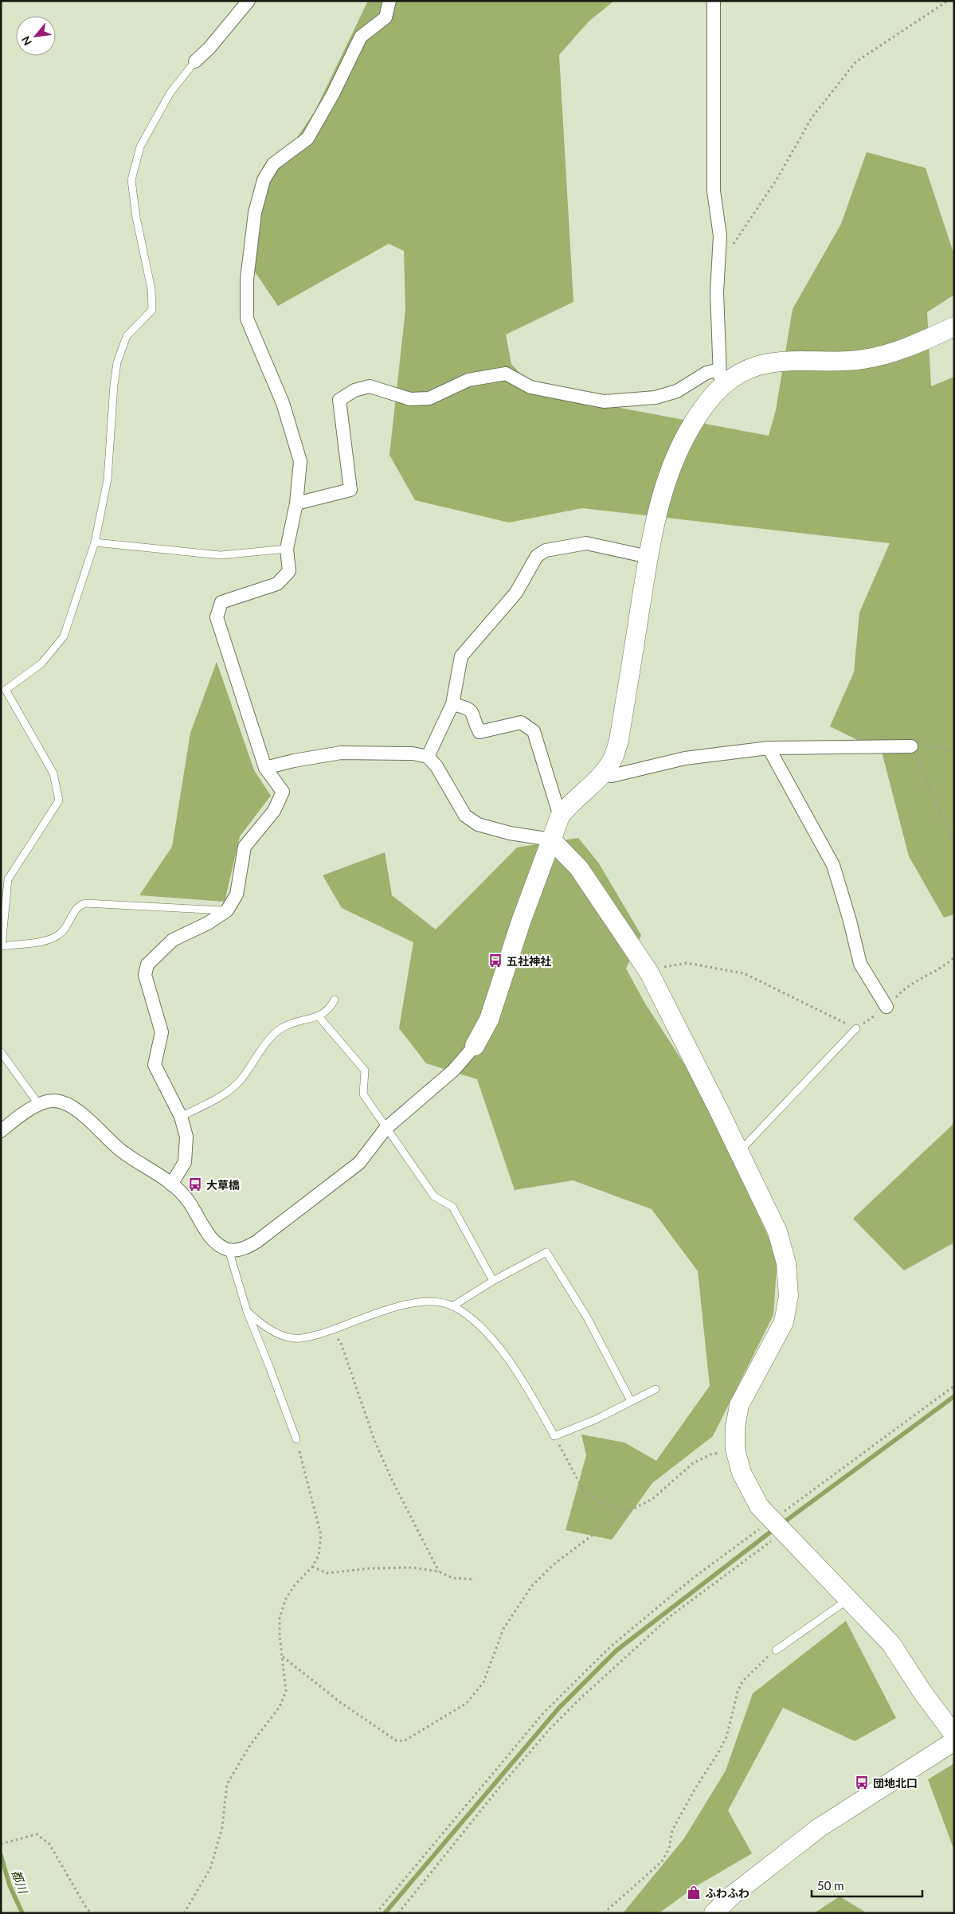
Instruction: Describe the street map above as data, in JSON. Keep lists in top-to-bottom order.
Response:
{
  "water": ["都川"],
  "places": {
    "bus stop": ["五社神社", "大草橋", "団地北口"],
    "shop": ["ふわふわ"]
  },
  "scale_bar": "50 m",
  "north": "bottom left"
}
